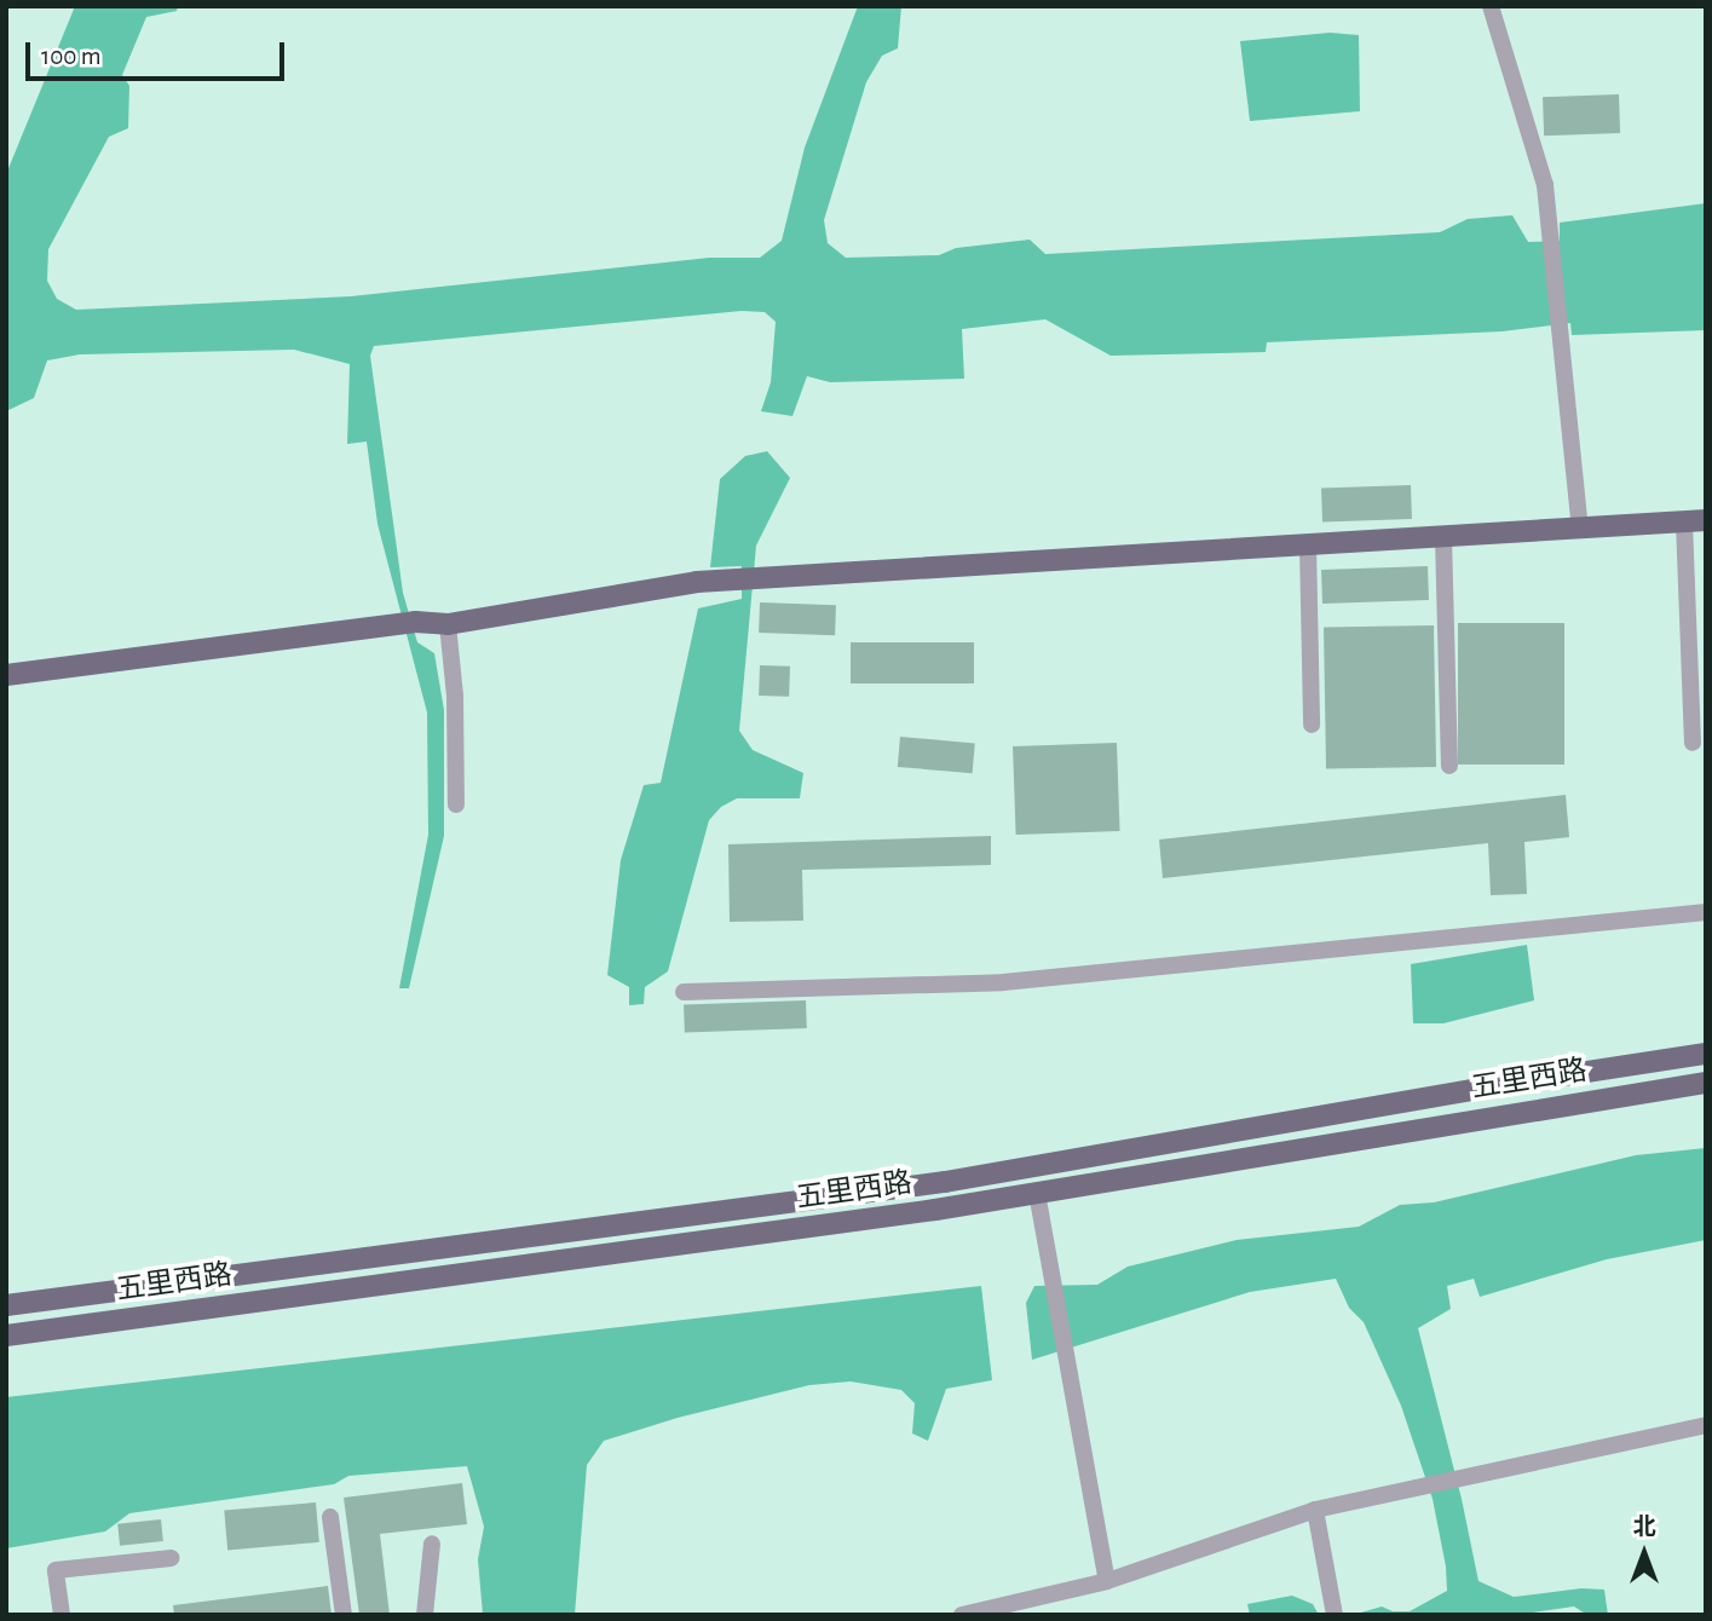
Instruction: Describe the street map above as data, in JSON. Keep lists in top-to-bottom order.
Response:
{
  "streets": {
    "main road": ["五里西路"]
  },
  "scale_bar": "100 m",
  "north": "top"
}
